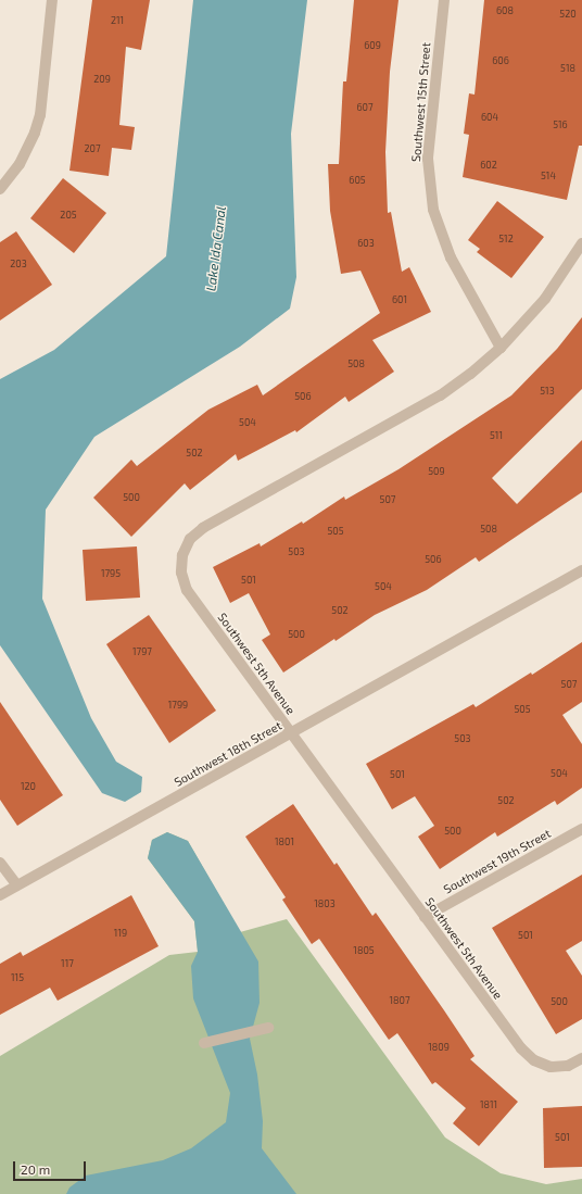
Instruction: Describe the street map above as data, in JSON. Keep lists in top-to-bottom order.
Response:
{
  "streets": {
    "street": [
      "Southwest 15th Street",
      "Southwest 5th Avenue",
      "Southwest 18th Street",
      "Southwest 19th Street"
    ]
  },
  "crossings": [
    ["Southwest 15th Street", "Southwest 5th Avenue"],
    ["Southwest 5th Avenue", "Southwest 18th Street"],
    ["Southwest 5th Avenue", "Southwest 19th Street"]
  ],
  "water": ["Lake Ida Canal"],
  "house_numbers": [
    "608",
    "520",
    "211",
    "609",
    "606",
    "518",
    "209",
    "607",
    "604",
    "516",
    "207",
    "602",
    "514",
    "605",
    "205",
    "512",
    "603",
    "203",
    "601",
    "508",
    "513",
    "506",
    "504",
    "511",
    "502",
    "509",
    "500",
    "507",
    "508",
    "505",
    "503",
    "506",
    "1795",
    "501",
    "504",
    "502",
    "500",
    "1797",
    "507",
    "1799",
    "505",
    "503",
    "504",
    "501",
    "120",
    "502",
    "500",
    "1801",
    "1803",
    "119",
    "501",
    "1805",
    "117",
    "115",
    "1807",
    "500",
    "1809",
    "1811",
    "501"
  ],
  "scale_bar": "20 m"
}
